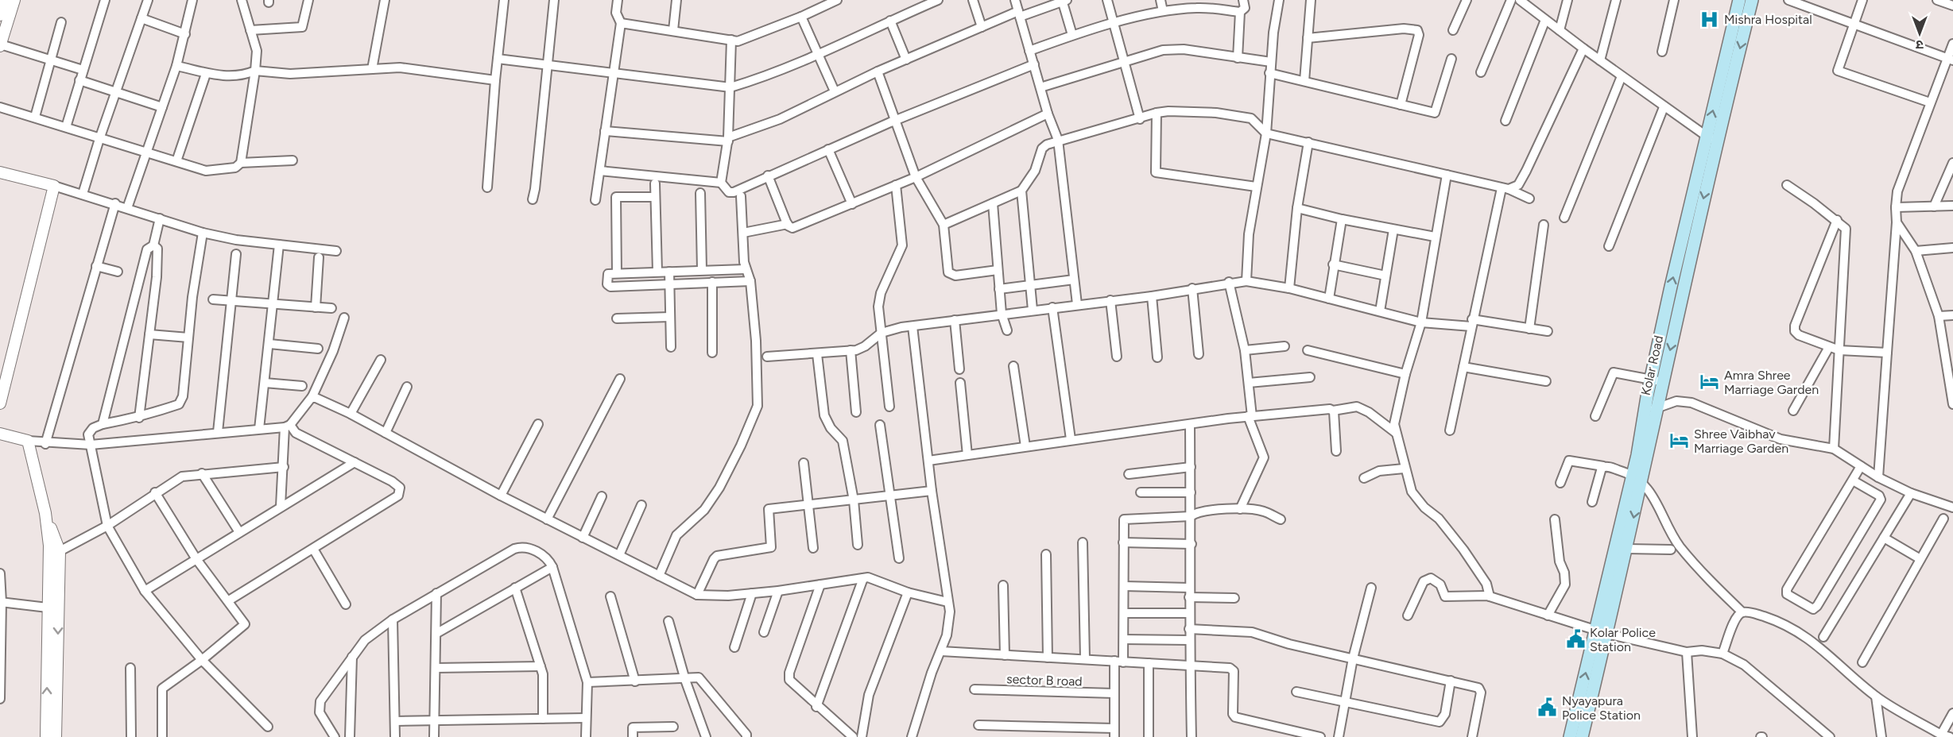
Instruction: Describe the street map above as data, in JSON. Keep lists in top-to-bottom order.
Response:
{
  "streets": {
    "main road": ["Kolar Road"],
    "street": ["sector B road"]
  },
  "places": {
    "hospital": ["Mishra Hospital"],
    "hotel": ["Amra Shree Marriage Garden", "Shree Vaibhav Marriage Garden"],
    "public building": ["Kolar Police Station", "Nyayapura Police Station"]
  },
  "north": "bottom"
}
